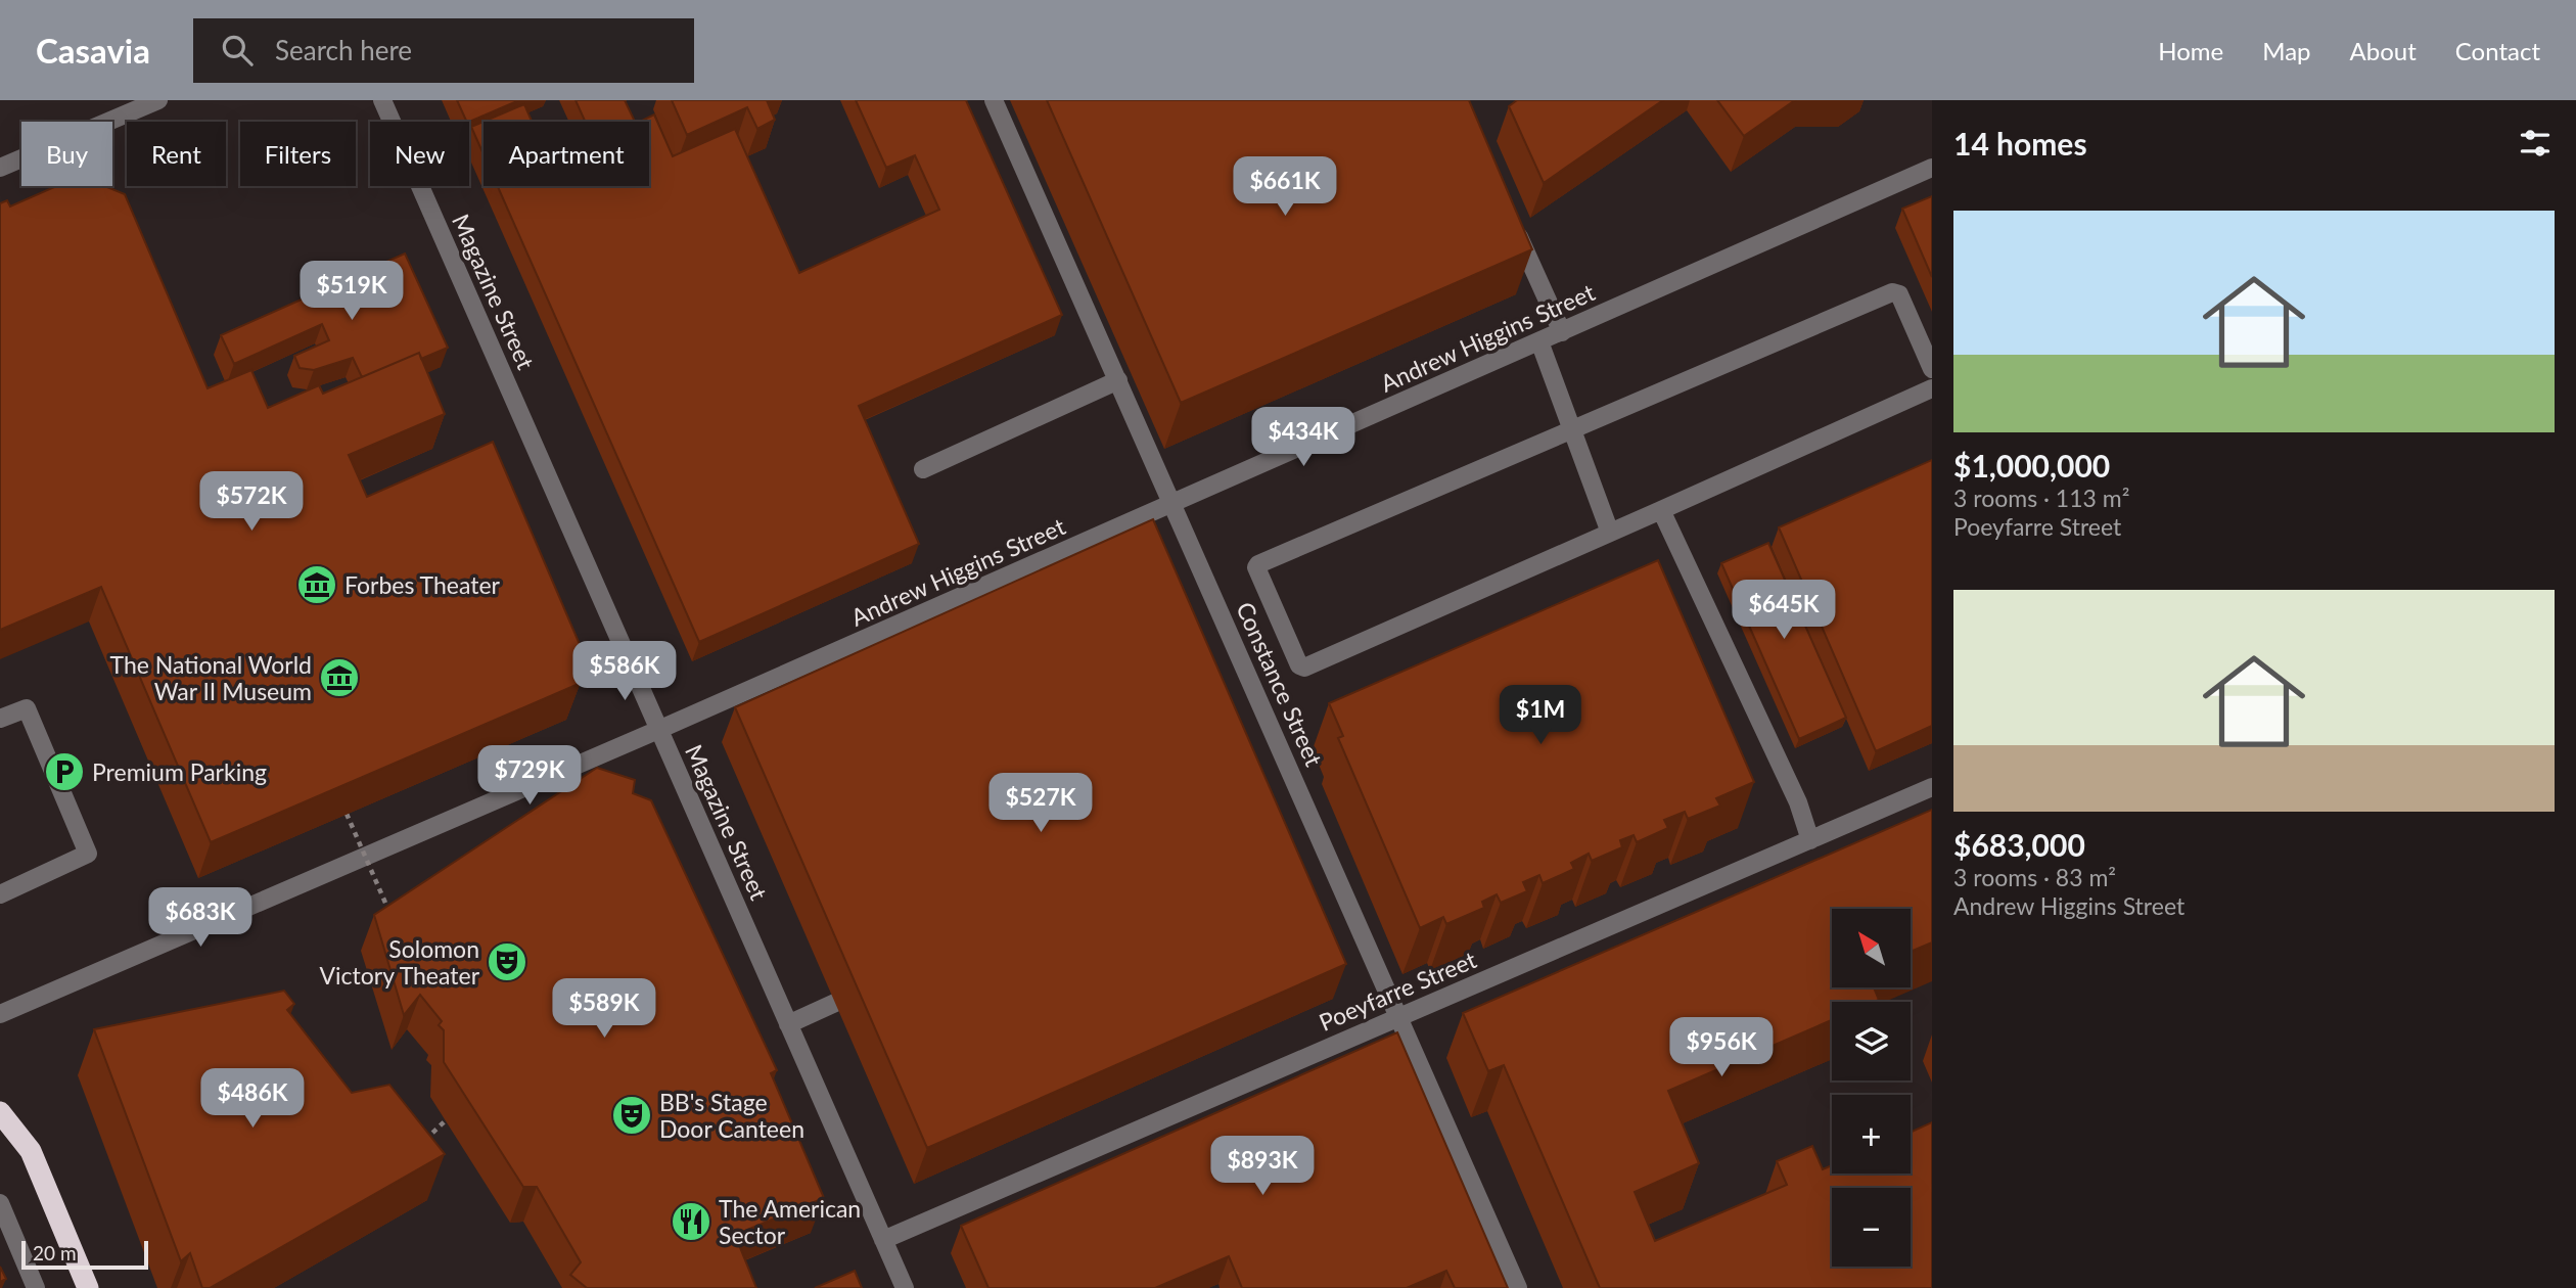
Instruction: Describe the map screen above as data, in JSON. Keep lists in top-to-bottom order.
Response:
{
  "streets": {
    "street": [
      "Magazine Street",
      "Andrew Higgins Street",
      "Constance Street",
      "Poeyfarre Street"
    ]
  },
  "crossings": [
    ["Magazine Street", "Andrew Higgins Street"],
    ["Magazine Street", "Poeyfarre Street"],
    ["Andrew Higgins Street", "Constance Street"],
    ["Constance Street", "Poeyfarre Street"]
  ],
  "places": {
    "museum": ["Forbes Theater", "The National World War II Museum"],
    "parking": ["Premium Parking"],
    "theatre": ["Solomon Victory Theater", "BB's Stage Door Canteen"],
    "restaurant": ["The American Sector"]
  },
  "scale_bar": "20 m",
  "north": "top left",
  "page": {
    "header": "Casavia",
    "search": "Search here",
    "nav": [
      "Home",
      "Map",
      "About",
      "Contact"
    ],
    "heading": "14 homes",
    "chip": [
      "Buy",
      "Rent",
      "Filters",
      "New",
      "Apartment"
    ],
    "price": [
      "$661K",
      "$519K",
      "$434K",
      "$572K",
      "$645K",
      "$586K",
      "$1M",
      "$729K",
      "$527K",
      "$683K",
      "$589K",
      "$956K",
      "$486K",
      "$893K"
    ],
    "list": [
      {
        "name": "$1,000,000",
        "note": "3 rooms · 113 m² · Poeyfarre Street"
      },
      {
        "name": "$683,000",
        "note": "3 rooms · 83 m² · Andrew Higgins Street"
      }
    ],
    "map_buttons": ["+", "−"],
    "scale": "20 m"
  }
}
